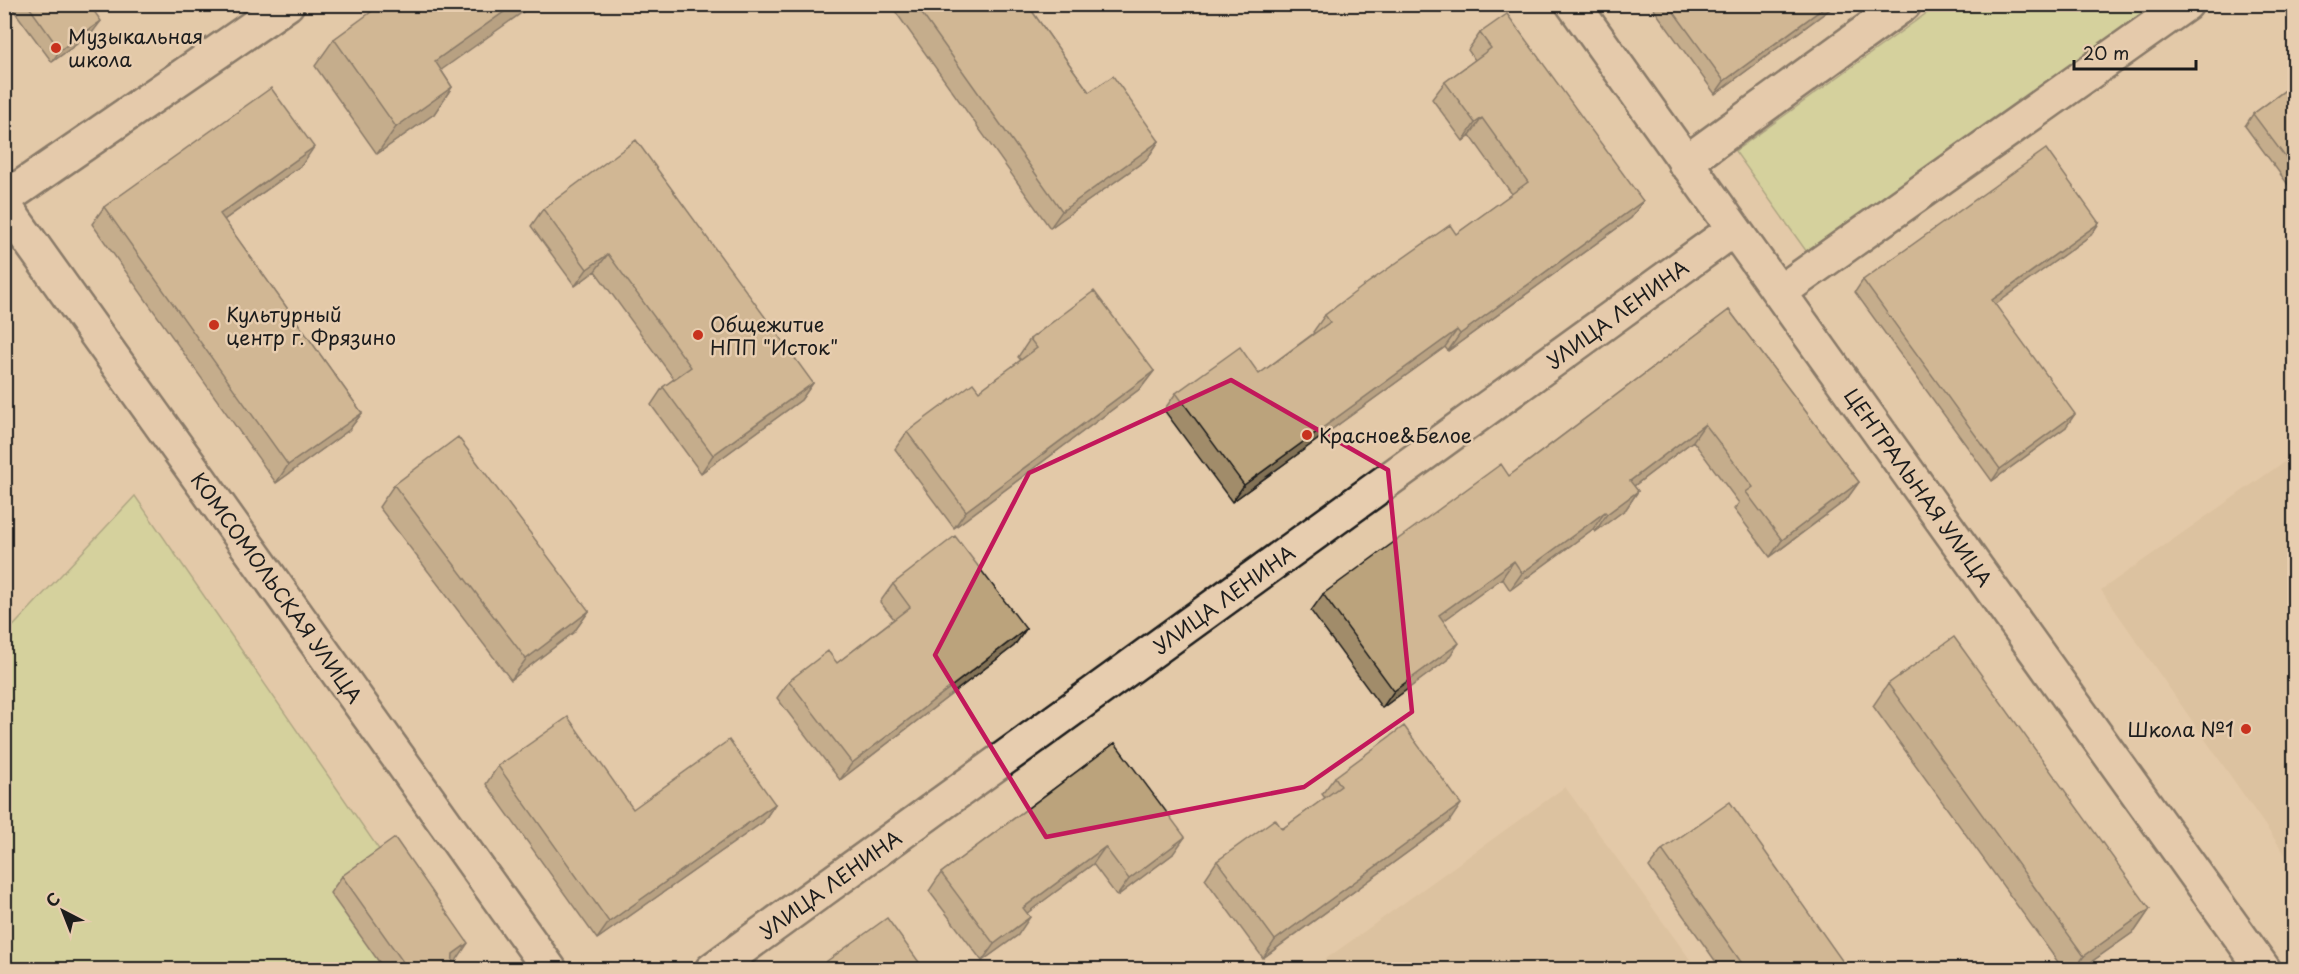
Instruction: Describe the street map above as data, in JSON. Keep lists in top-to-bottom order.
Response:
{
  "streets": {
    "street": ["УЛИЦА ЛЕНИНА", "ЦЕНТРАЛЬНАЯ УЛИЦА", "КОМСОМОЛЬСКАЯ УЛИЦА"]
  },
  "crossings": [
    ["УЛИЦА ЛЕНИНА", "ЦЕНТРАЛЬНАЯ УЛИЦА"]
  ],
  "places": [
    "Музыкальная школа",
    "Культурный центр г. Фрязино",
    "Общежитие НПП \"Исток\"",
    "Красное&Белое",
    "Школа №1"
  ],
  "scale_bar": "20 m",
  "north": "top left"
}
